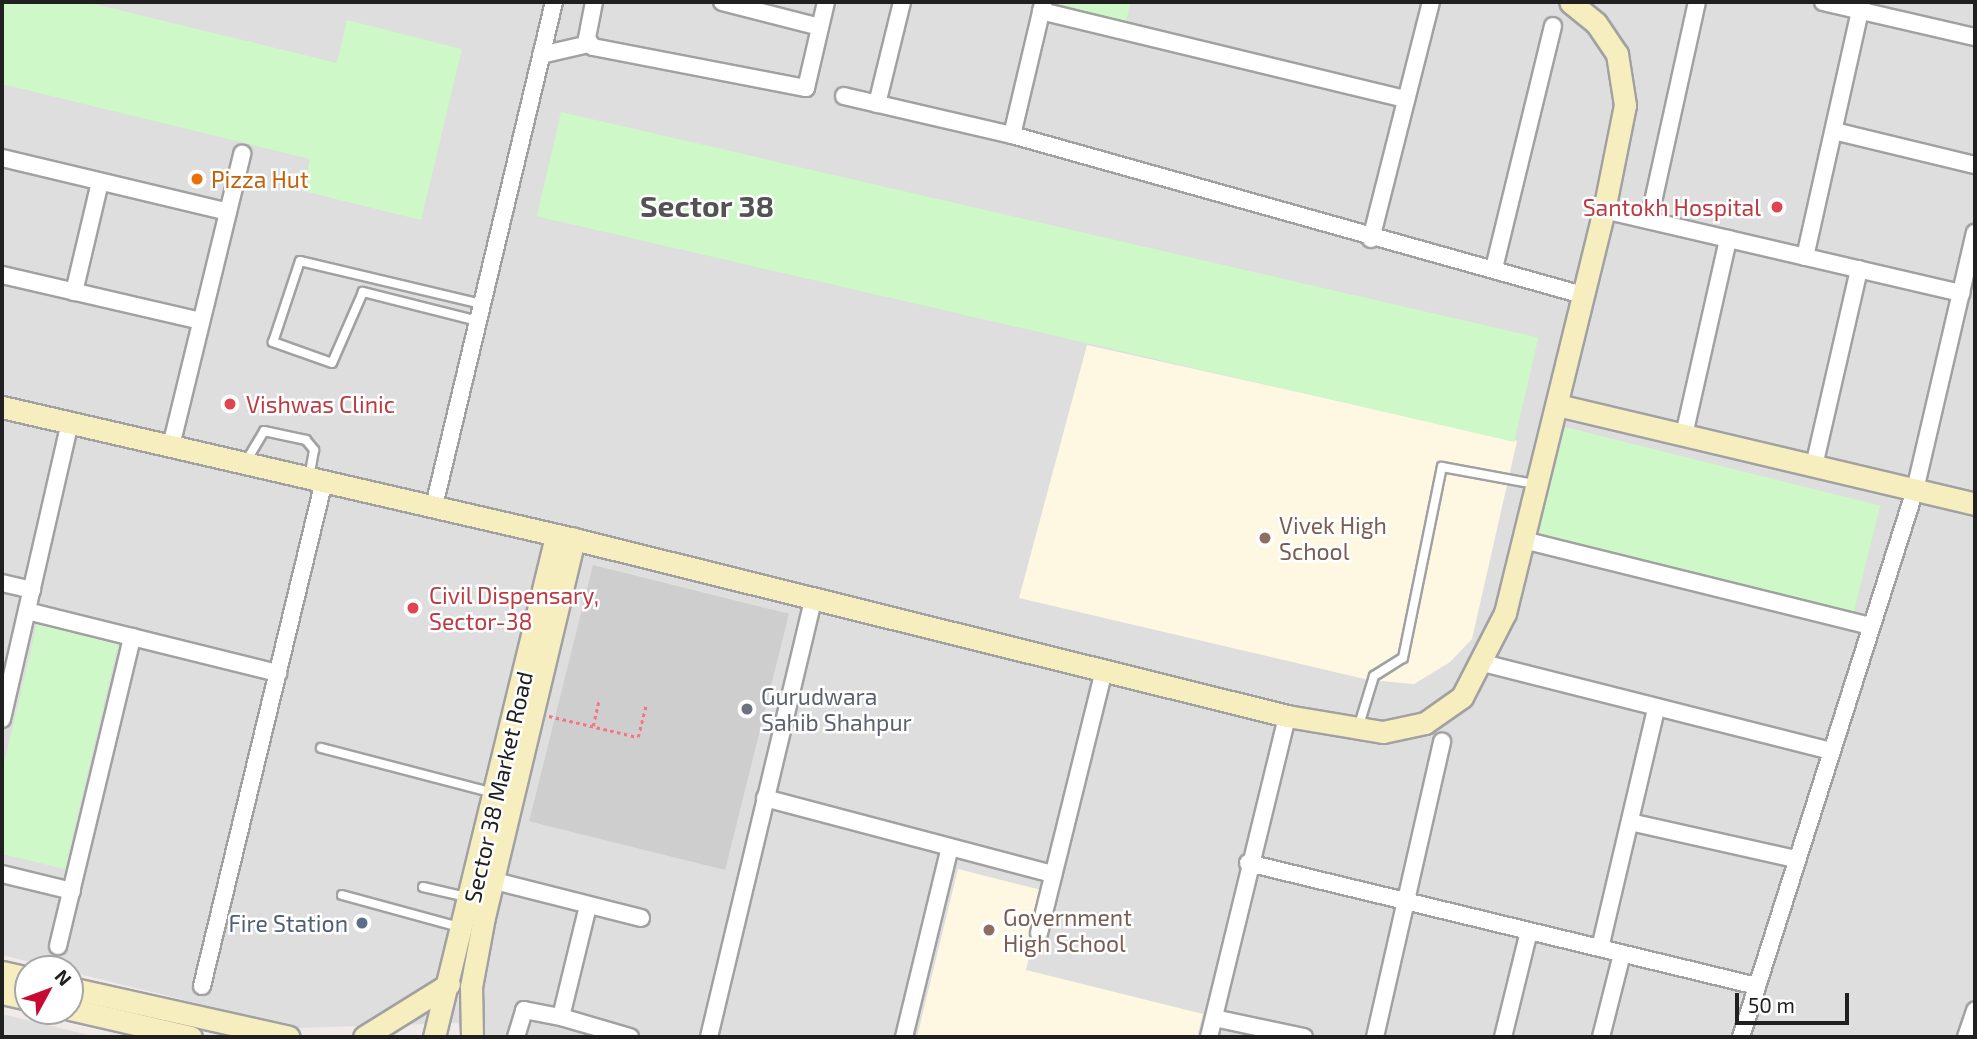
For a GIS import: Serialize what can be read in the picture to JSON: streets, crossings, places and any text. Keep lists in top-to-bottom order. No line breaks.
{"streets":{"street":["Sector 38 Market Road"]},"districts":["Sector 38"],"places":["Pizza Hut","Santokh Hospital","Vishwas Clinic","Vivek High School","Civil Dispensary, Sector-38","Gurudwara Sahib Shahpur","Fire Station","Government High School"],"scale_bar":"50 m","north":"top right"}
